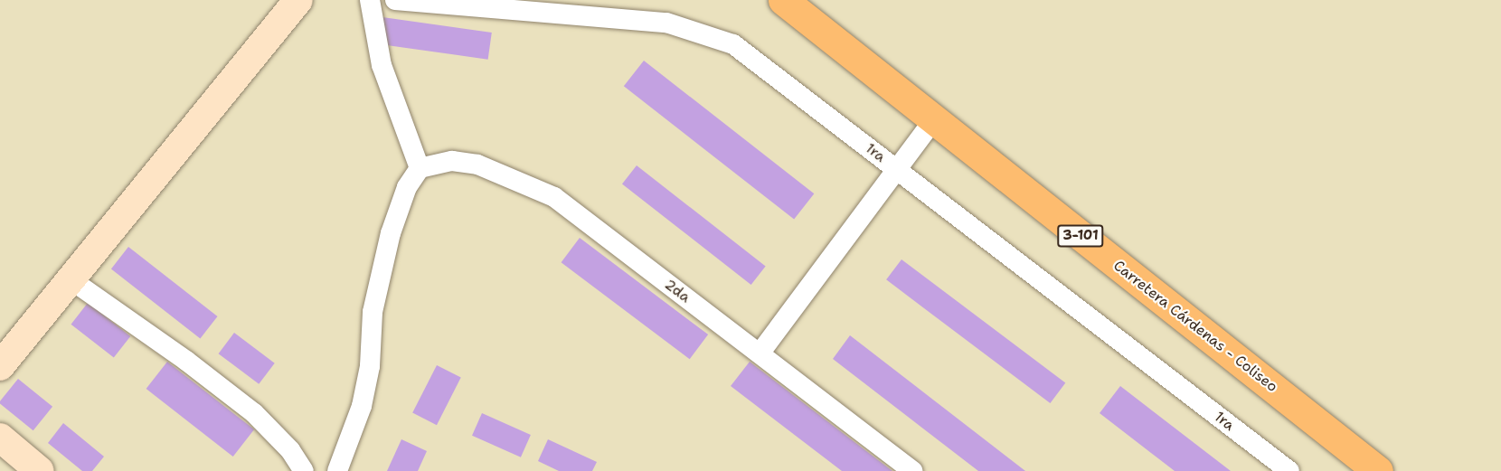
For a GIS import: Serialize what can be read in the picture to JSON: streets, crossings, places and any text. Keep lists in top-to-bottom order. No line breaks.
{"streets":{"main road":["3-101","Carretera Cárdenas - Coliseo"],"street":["1ra","2da"]}}
